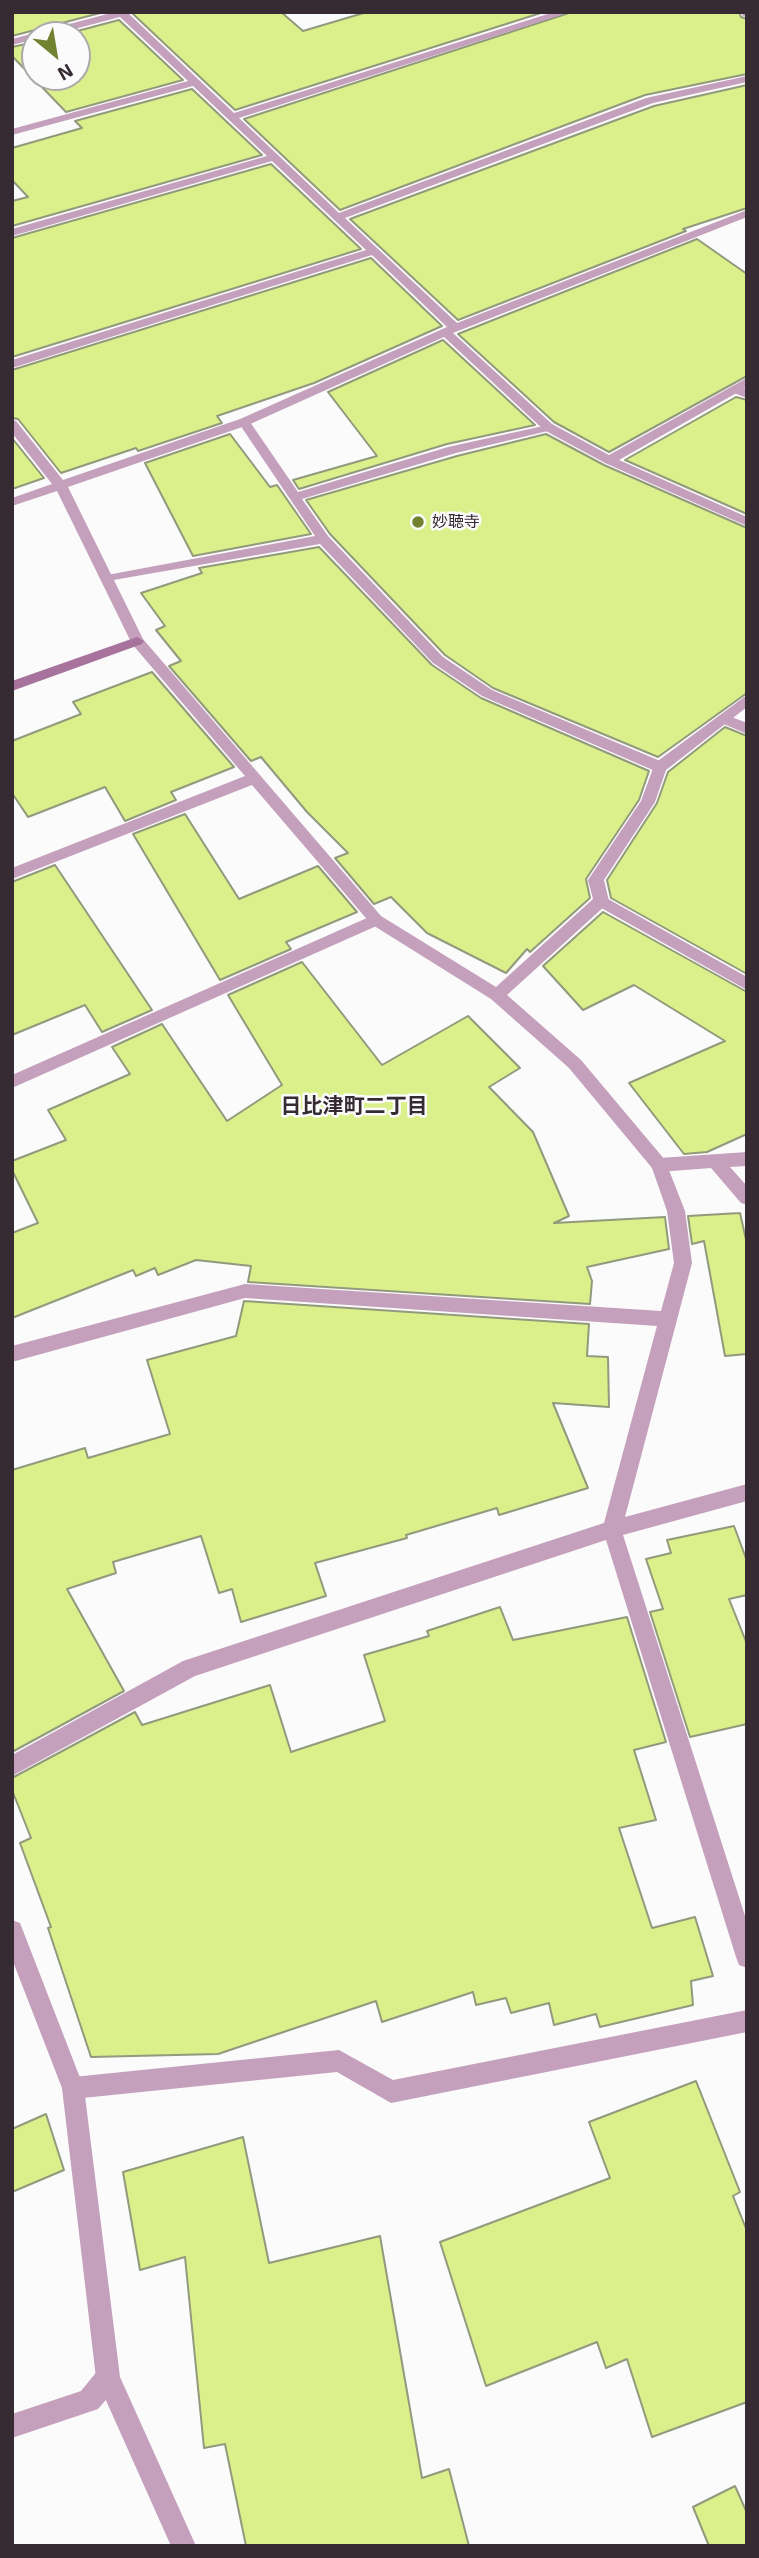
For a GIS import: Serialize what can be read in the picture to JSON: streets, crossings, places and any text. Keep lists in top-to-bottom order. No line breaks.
{"districts":["日比津町二丁目"],"places":["妙聴寺"],"north":"bottom right"}
